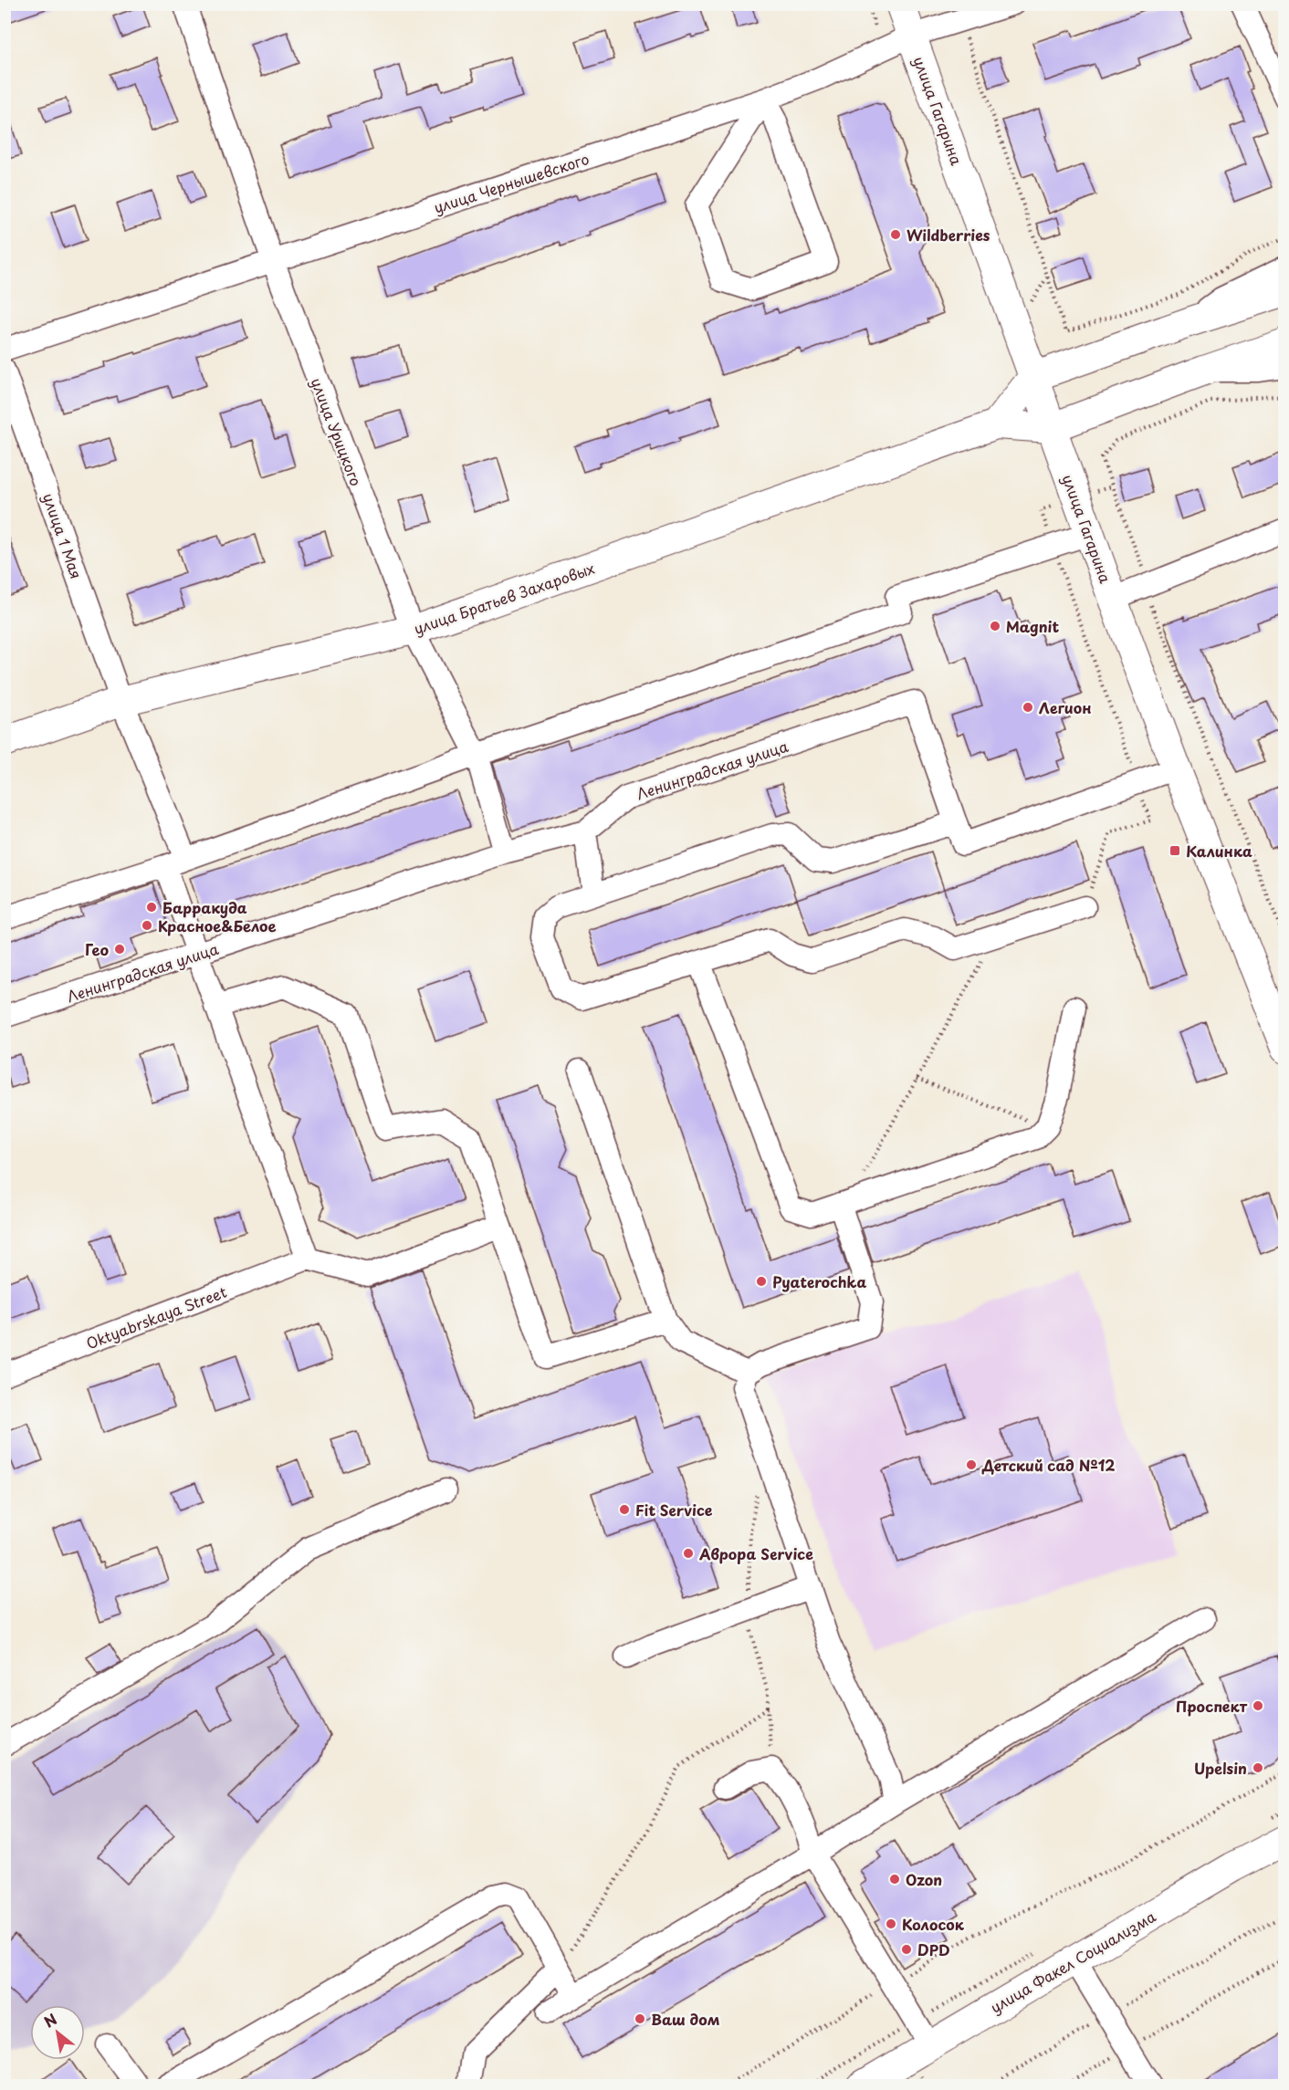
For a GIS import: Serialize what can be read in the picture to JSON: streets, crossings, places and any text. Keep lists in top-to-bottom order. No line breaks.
{"streets":{"main road":["улица Гагарина","улица Братьев Захаровых","улица Факел Социализма"],"street":["улица Чернышевского","улица Урицкого","улица 1 Мая","Ленинградская улица","Oktyabrskaya Street"]},"crossings":[["улица Гагарина","улица Чернышевского"],["улица Гагарина","улица Братьев Захаровых"],["улица Гагарина","Ленинградская улица"],["улица Чернышевского","улица Урицкого"],["улица Урицкого","улица Братьев Захаровых"],["улица Урицкого","Ленинградская улица"],["улица 1 Мая","улица Братьев Захаровых"],["улица 1 Мая","Ленинградская улица"],["улица 1 Мая","Oktyabrskaya Street"]],"places":{"other":["Wildberries","Magnit","Легион","Барракуда","Красное&Белое","Гео","Pyaterochka","Детский сад №12","Fit Service","Аврора Service","Проспект","Upelsin","Ozon","Колосок","DPD","Ваш дом"],"transit":["Калинка"]},"north":"top left"}
